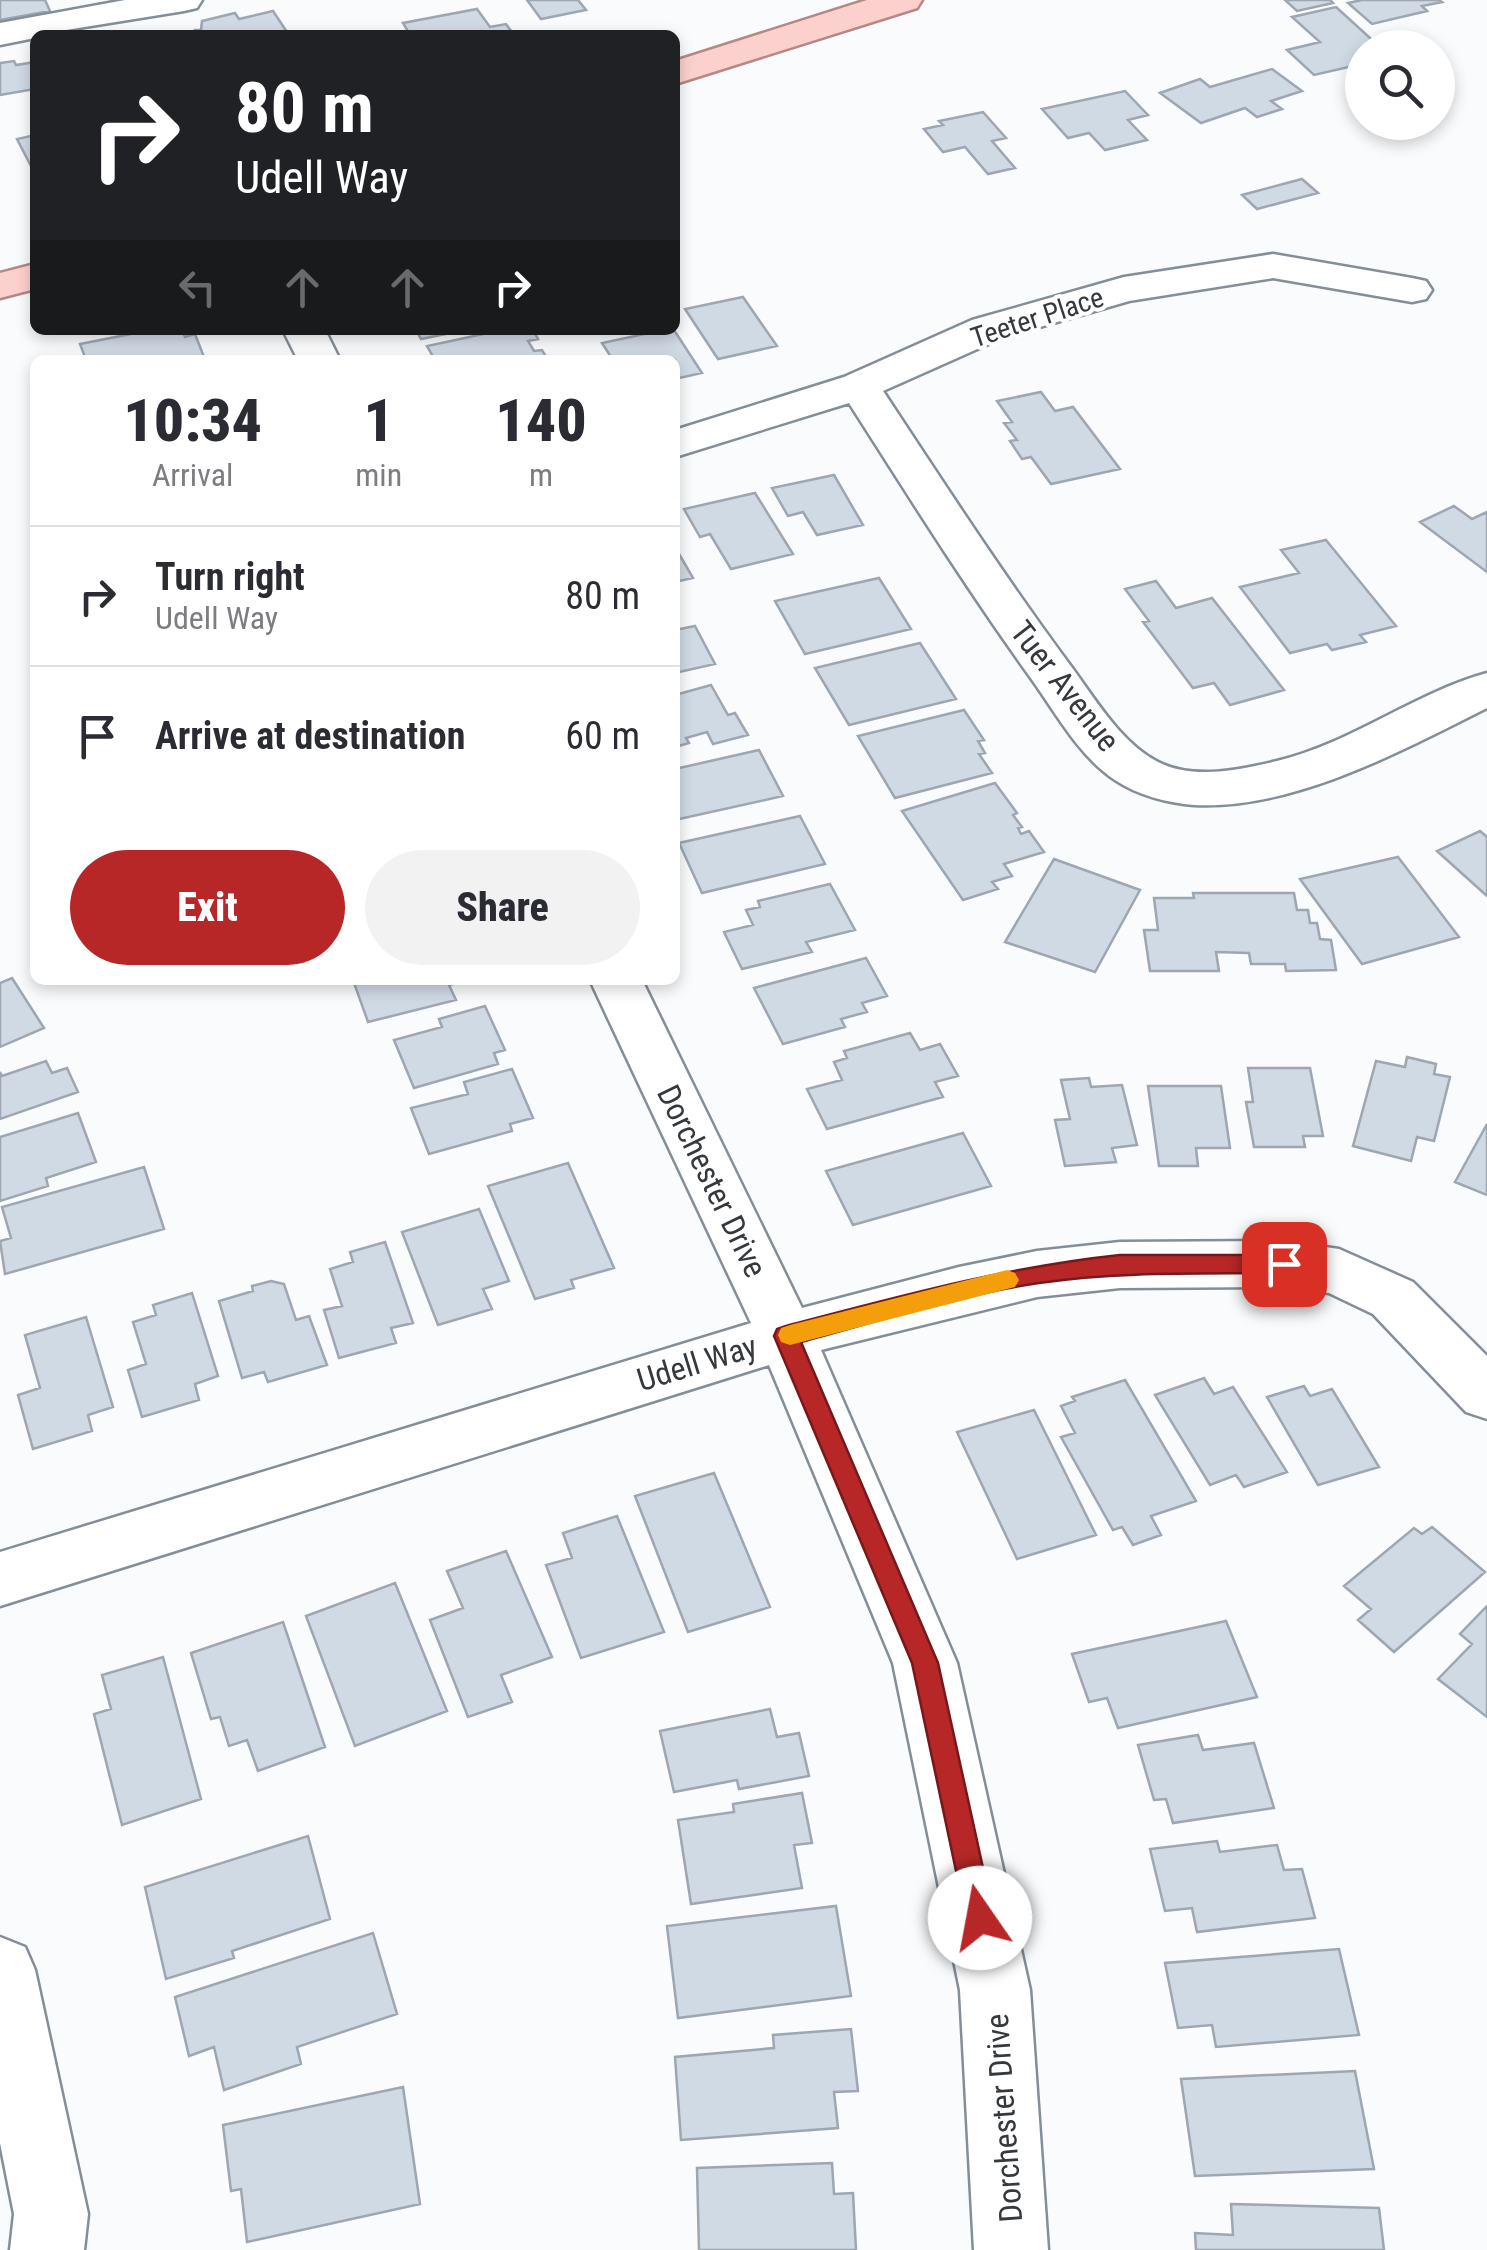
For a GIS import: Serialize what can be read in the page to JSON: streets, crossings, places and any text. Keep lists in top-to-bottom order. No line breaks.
{"streets":{"street":["Teeter Place","Tuer Avenue","Dorchester Drive","Udell Way"]},"crossings":[["Teeter Place","Tuer Avenue"],["Dorchester Drive","Udell Way"]],"page":{"turn":["80 m","Udell Way"],"eta":["10:34","Arrival","1","min","140","m"],"list":[{"name":"Turn right","note":"Udell Way","value":"80 m"},{"name":"Arrive at destination","value":"60 m"}],"buttons":["Exit","Share"]}}
